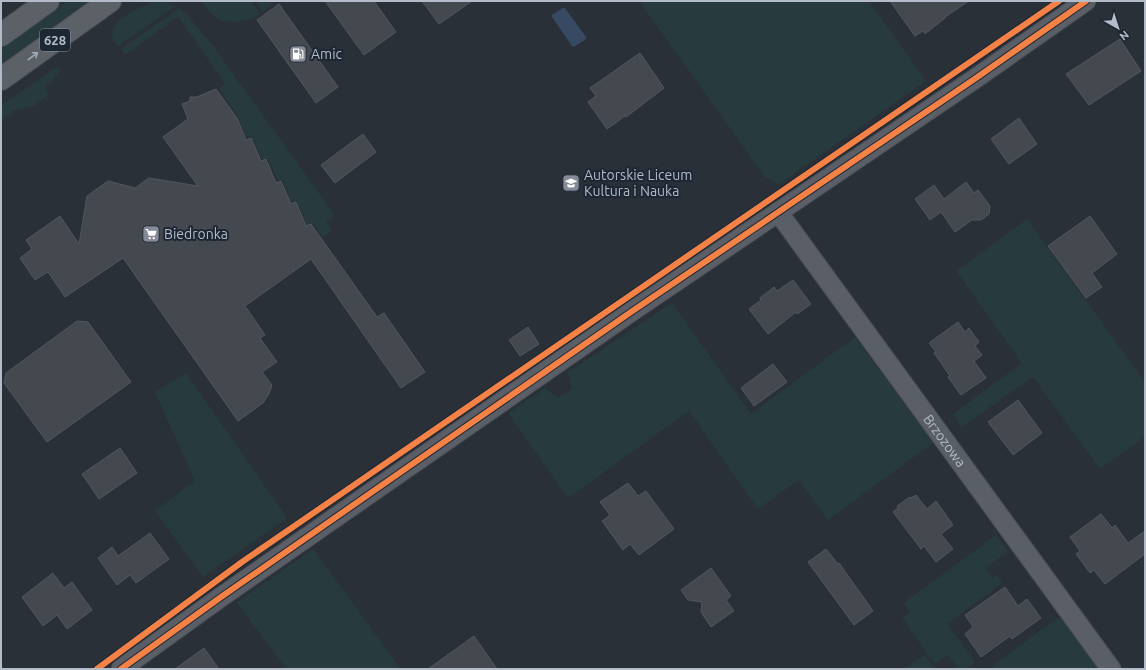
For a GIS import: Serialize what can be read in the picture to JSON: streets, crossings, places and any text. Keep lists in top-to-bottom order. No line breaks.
{"streets":{"main road":["628"],"street":["Brzozowa"]},"places":{"fuel station":["Amic"],"school or university":["Autorskie Liceum Kultura i Nauka"],"supermarket":["Biedronka"]},"north":"bottom right"}
